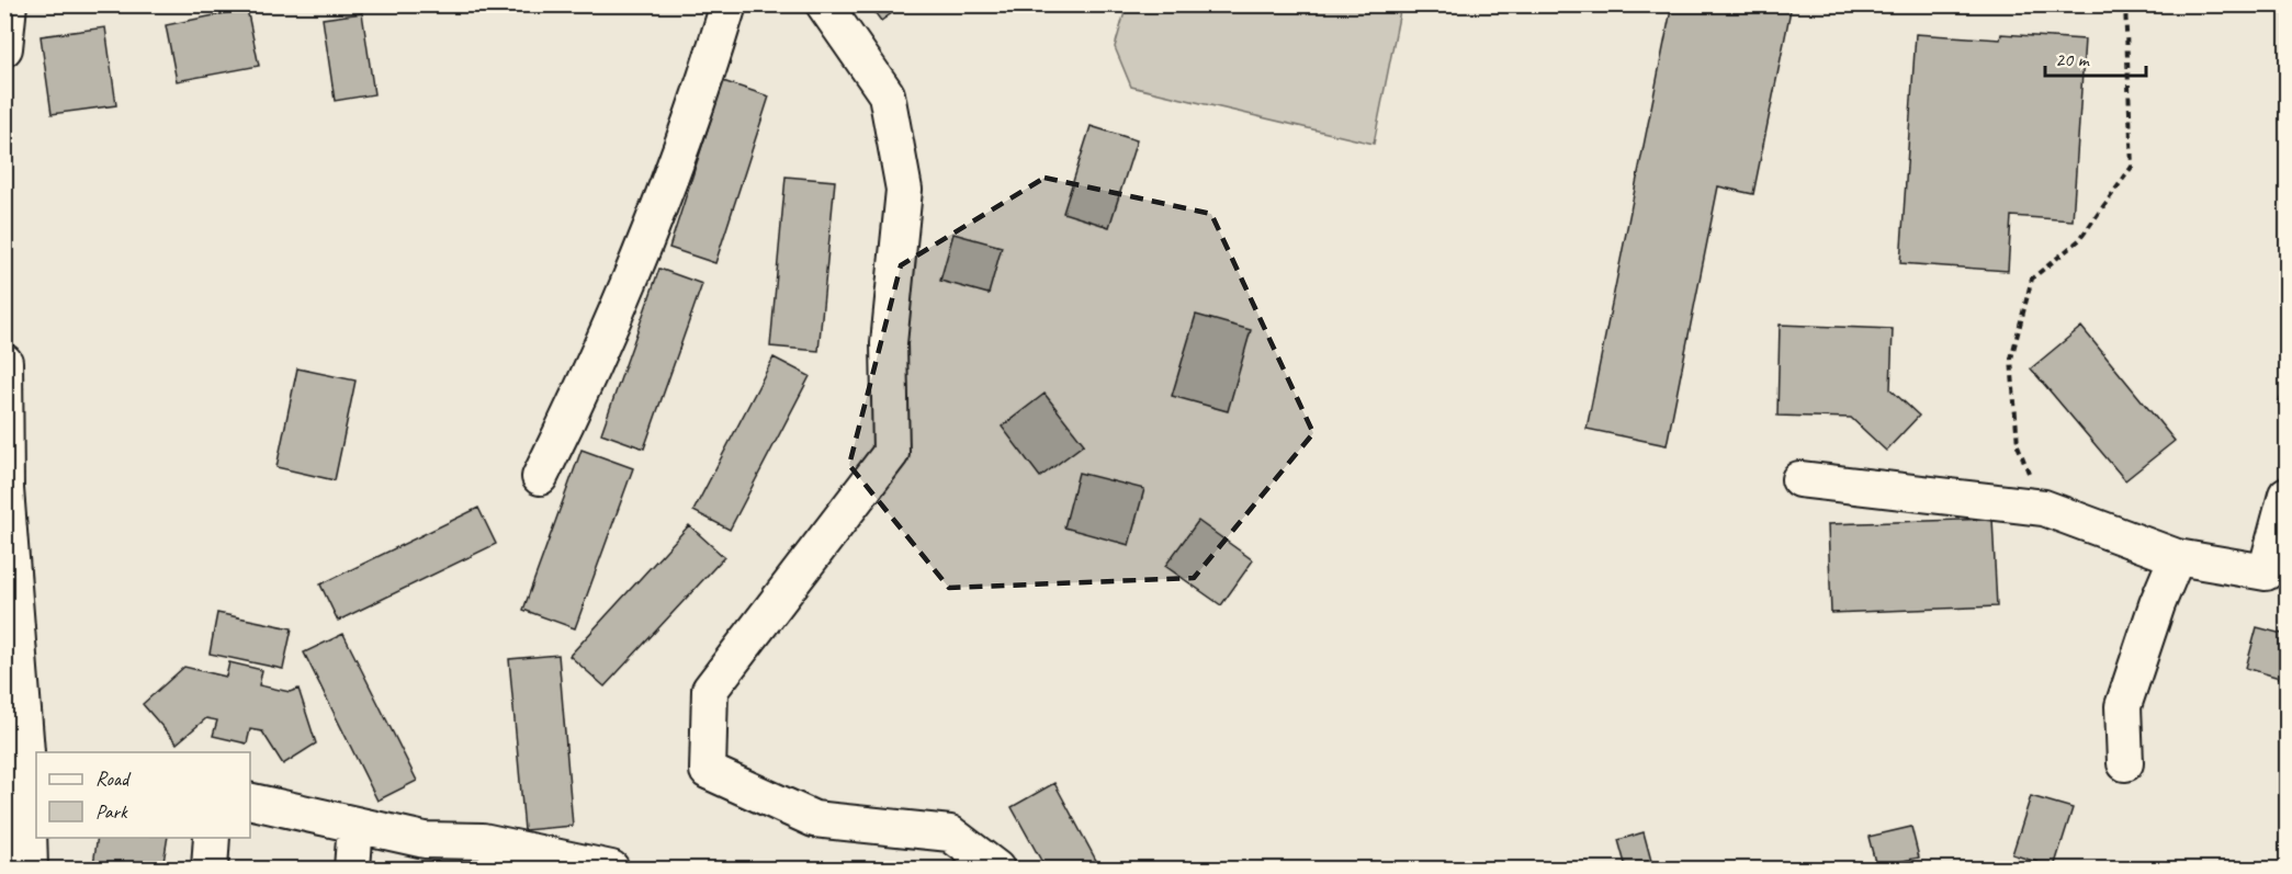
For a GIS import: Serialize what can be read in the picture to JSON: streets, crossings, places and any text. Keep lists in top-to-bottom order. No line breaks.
{"legend":["Road","Park"],"scale_bar":"20 m"}
